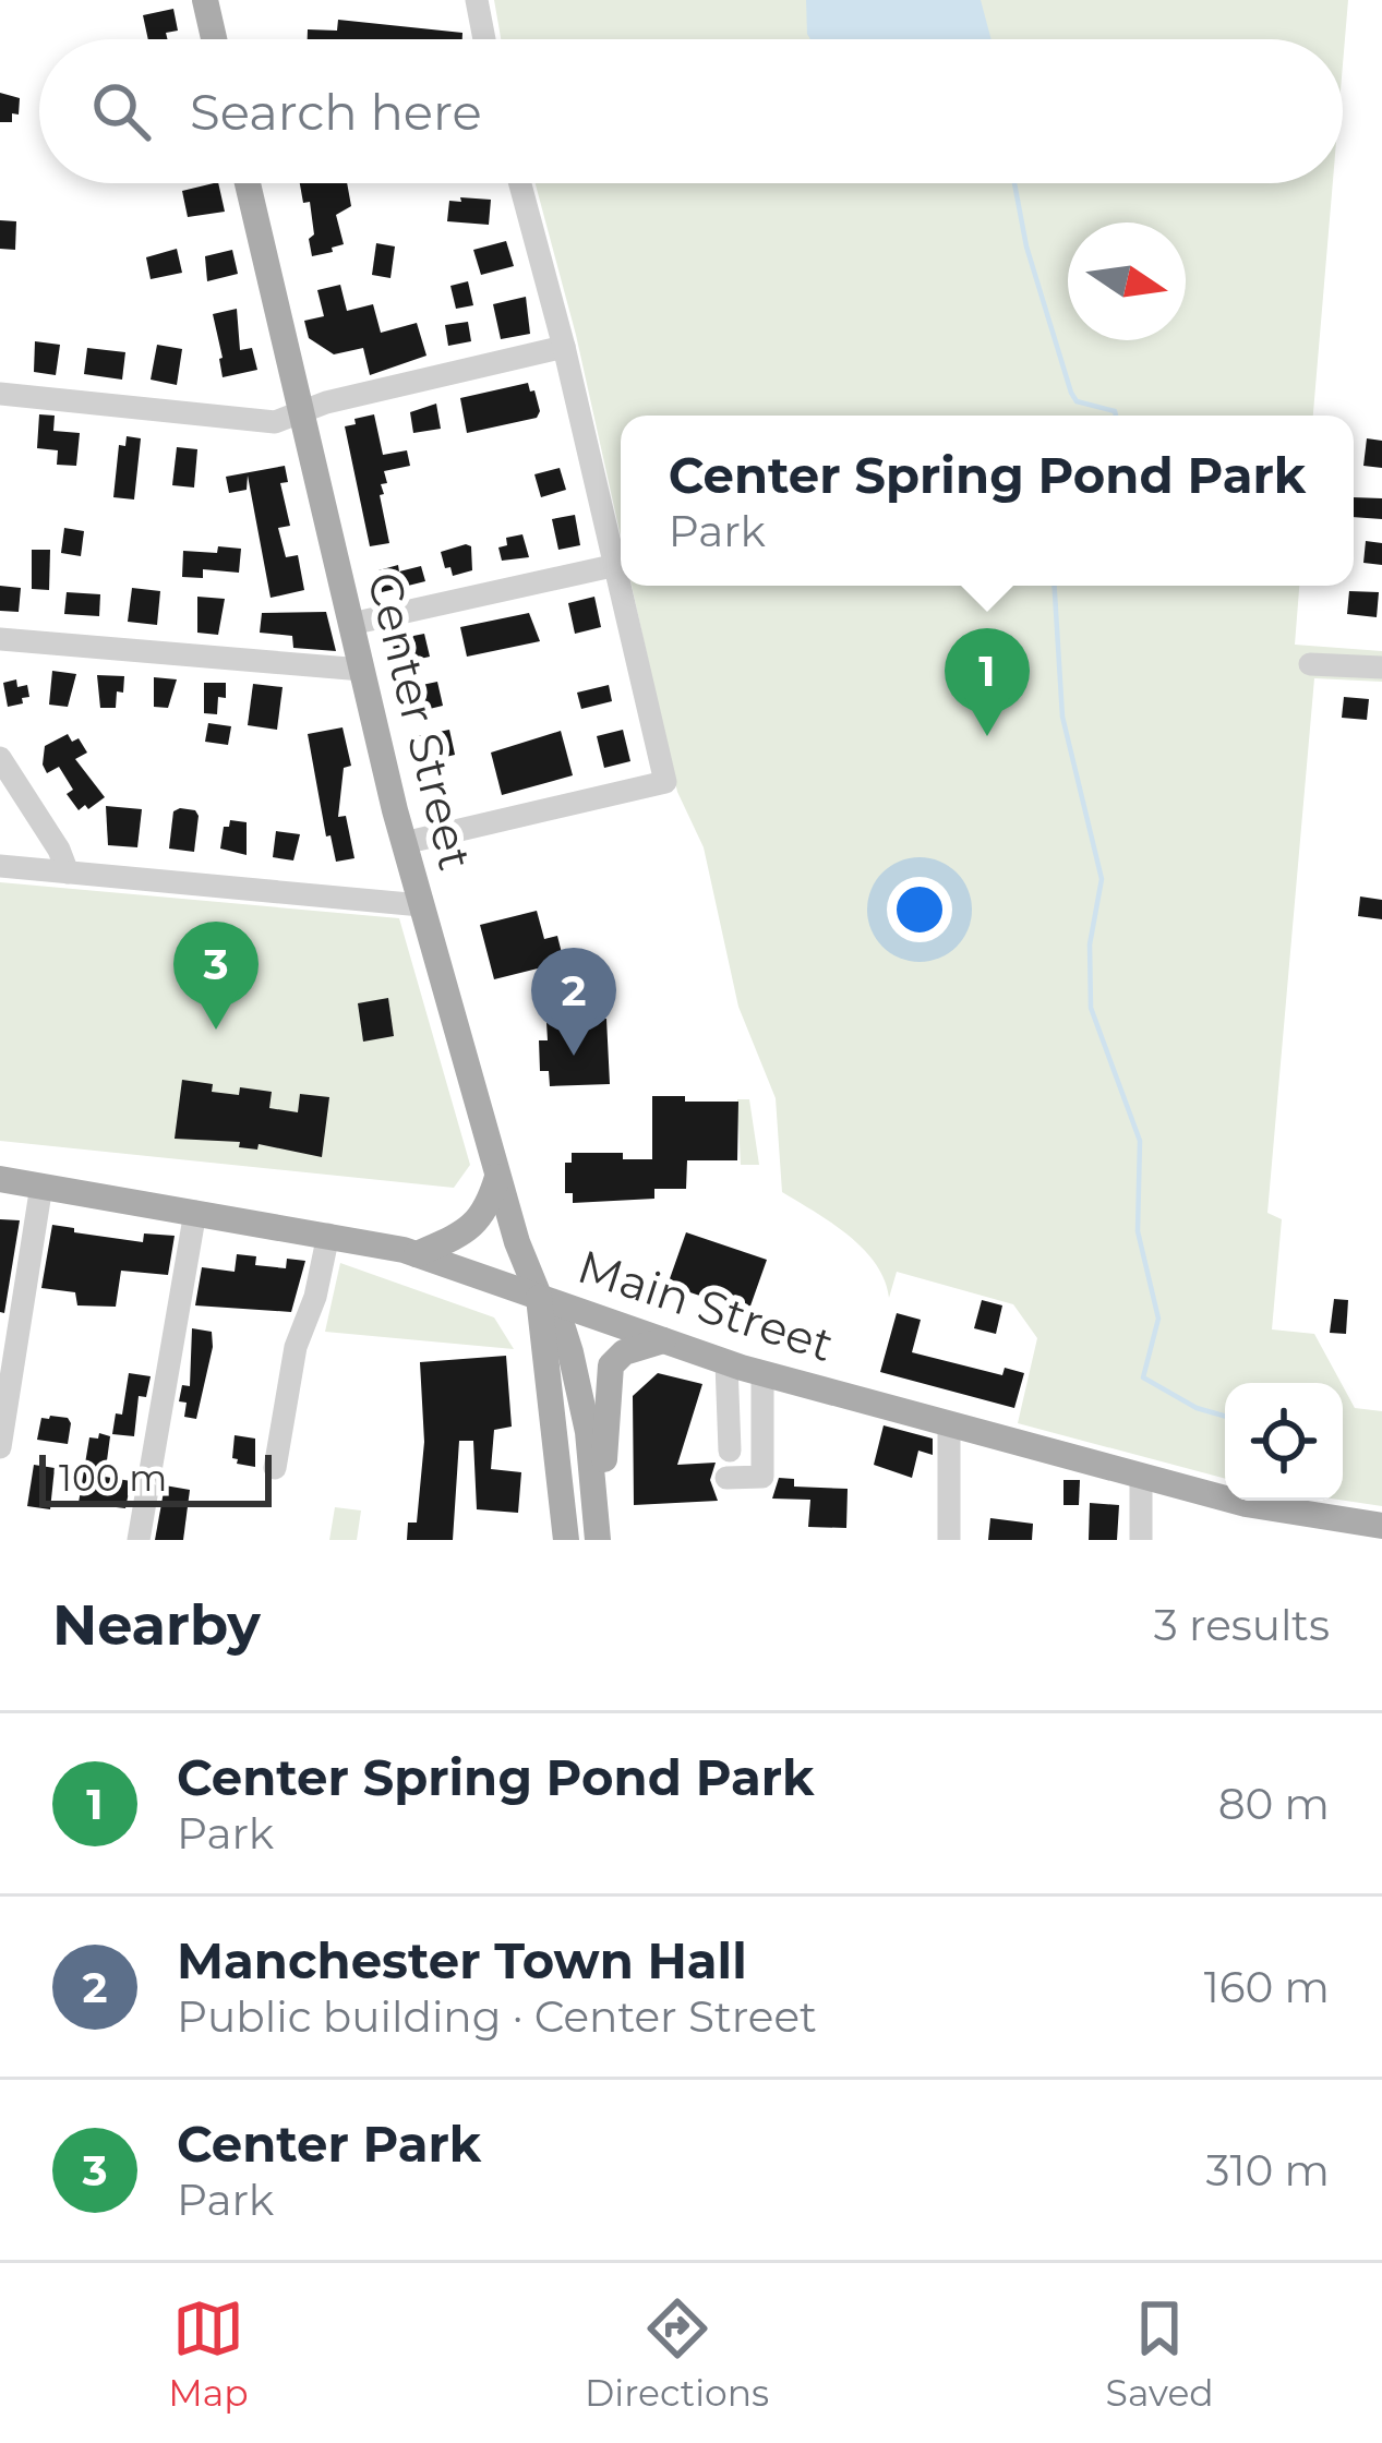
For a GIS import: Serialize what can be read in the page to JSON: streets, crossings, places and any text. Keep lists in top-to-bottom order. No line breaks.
{"streets":{"main road":["Center Street","Main Street"]},"crossings":[["Center Street","Main Street"]],"scale_bar":"100 m","north":"right","page":{"search":"Search here","popup":["Center Spring Pond Park","Park"],"pins":["1","3","2"],"scale":"100 m","heading":["Nearby","3 results"],"list":[{"mark":"1","name":"Center Spring Pond Park","note":"Park","value":"80 m"},{"mark":"2","name":"Manchester Town Hall","note":"Public building · Center Street","value":"160 m"},{"mark":"3","name":"Center Park","note":"Park","value":"310 m"}],"nav":["Map","Directions","Saved"]}}
